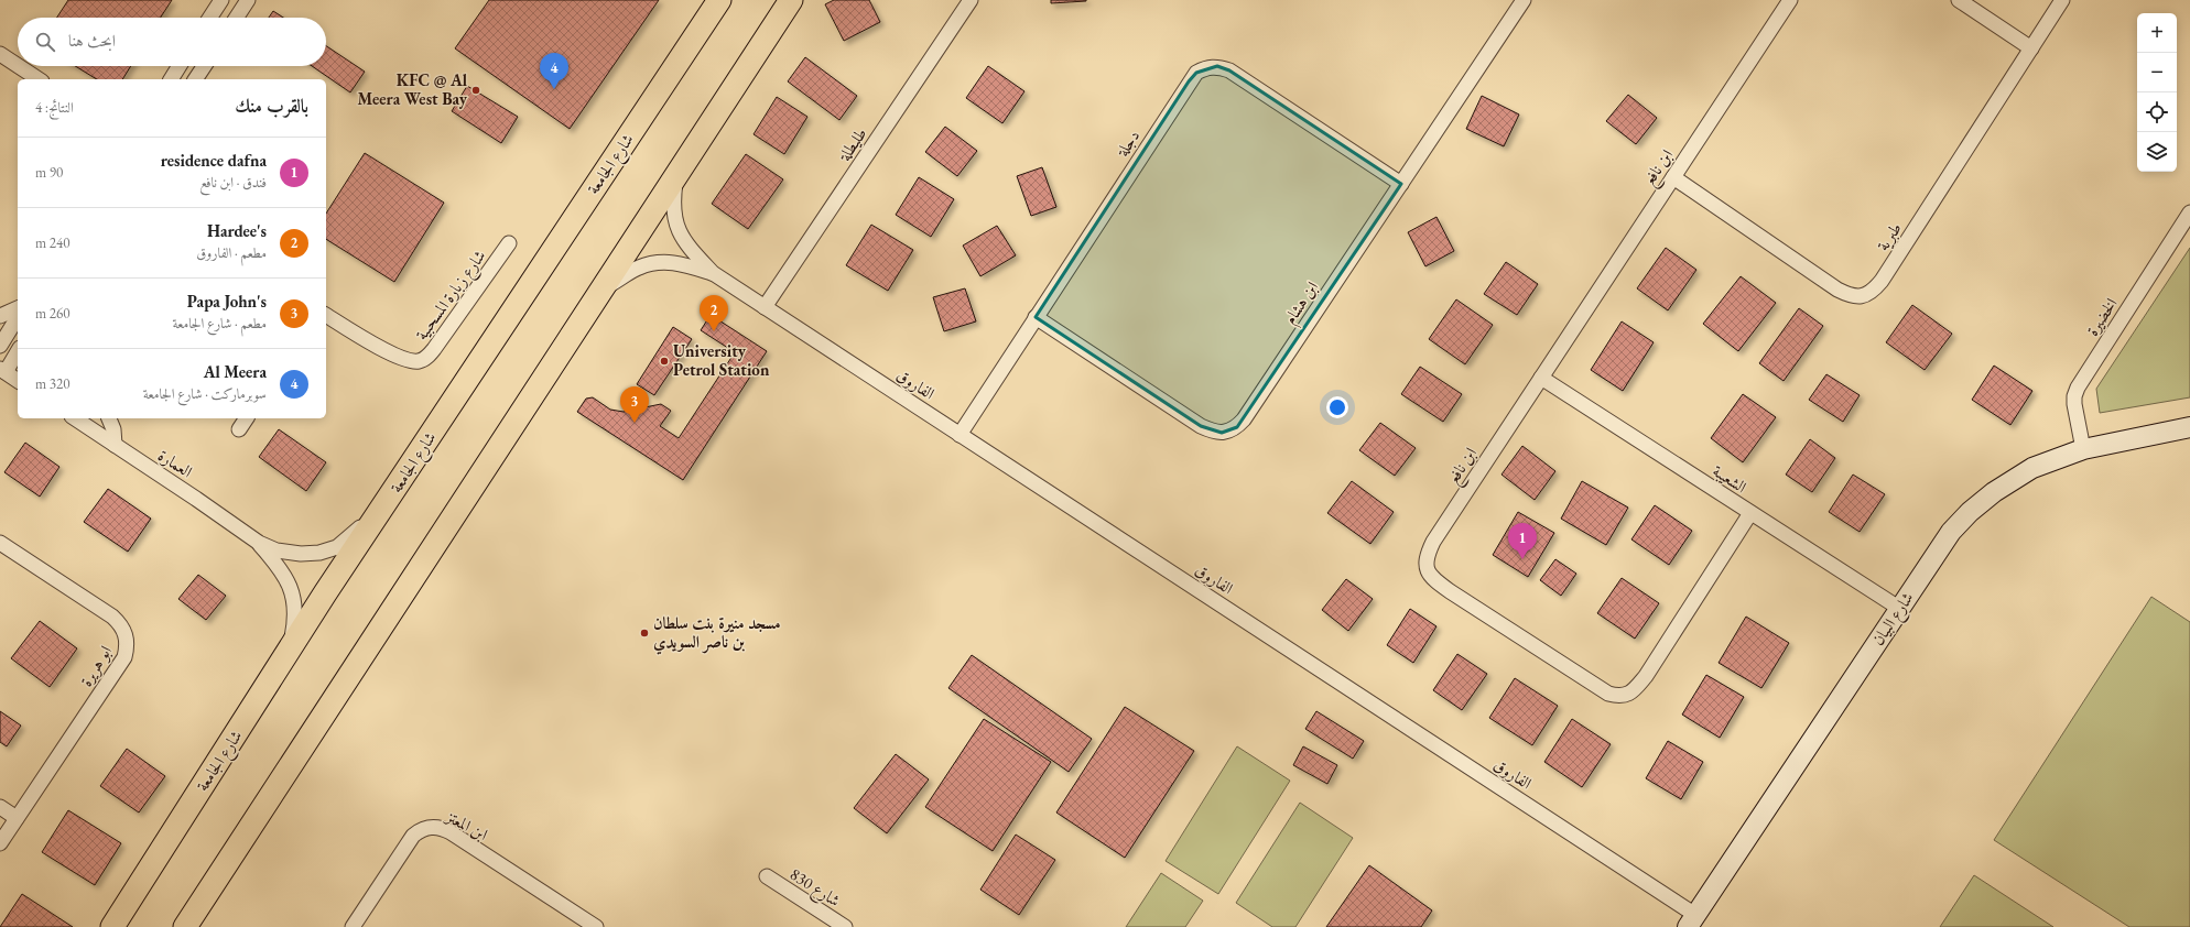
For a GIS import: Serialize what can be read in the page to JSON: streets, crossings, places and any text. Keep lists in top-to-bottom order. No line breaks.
{"streets":{"main road":["شارع الجامعة"],"street":["دجلة","طليطلة","ابن نافع","طبرية","شارع زبارة المسحبية","ابن هشام","الخضيرة","الفاروق","العمارة","الشعيبة","شارع البيان","ابو هريرة","ابن المعتز","شارع 830"]},"crossings":[["دجلة","ابن هشام"],["دجلة","الفاروق"],["طليطلة","الفاروق"],["شارع الجامعة","العمارة"],["ابن نافع","طبرية"],["ابن نافع","الشعيبة"],["الخضيرة","شارع البيان"],["الفاروق","شارع البيان"],["الشعيبة","شارع البيان"]],"places":["KFC @ Al Meera West Bay","University Petrol Station","مسجد منيرة بنت سلطان بن ناصر السويدي"],"page":{"map_buttons":["+","−"],"search":"ابحث هنا","pins":["4","2","3","1"],"heading":["بالقرب منك","النتائج: 4"],"list":[{"mark":"1","name":"residence dafna","note":"فندق · ابن نافع","value":"90 m"},{"mark":"2","name":"Hardee's","note":"مطعم · الفاروق","value":"240 m"},{"mark":"3","name":"Papa John's","note":"مطعم · شارع الجامعة","value":"260 m"},{"mark":"4","name":"Al Meera","note":"سوبرماركت · شارع الجامعة","value":"320 m"}]}}
